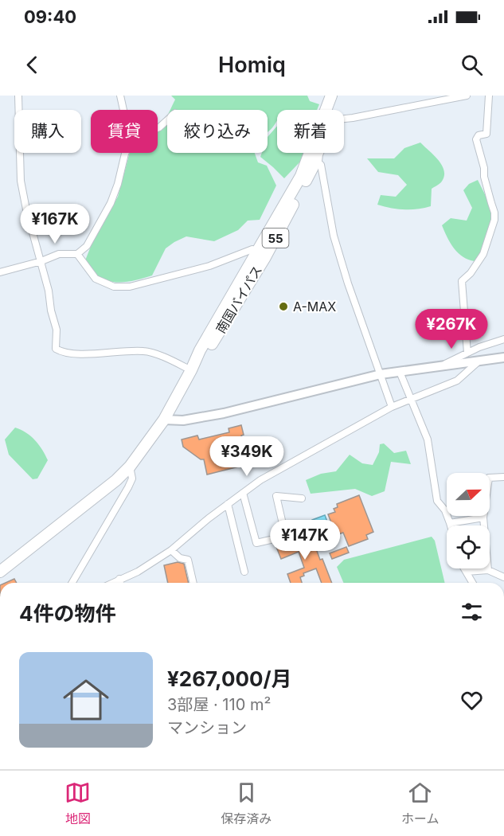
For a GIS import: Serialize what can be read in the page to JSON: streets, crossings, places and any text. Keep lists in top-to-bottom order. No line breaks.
{"streets":{"highway":["55","南国バイパス"]},"places":["A-MAX"],"north":"right","page":{"status":"09:40","header":"Homiq","chip":["購入","賃貸","絞り込み","新着"],"price":["¥167K","¥267K","¥349K","¥147K"],"heading":"4件の物件","list":[{"name":"¥267,000/月","note":"3部屋 · 110 m² · マンション"}],"tabs":["地図","保存済み","ホーム"]}}
